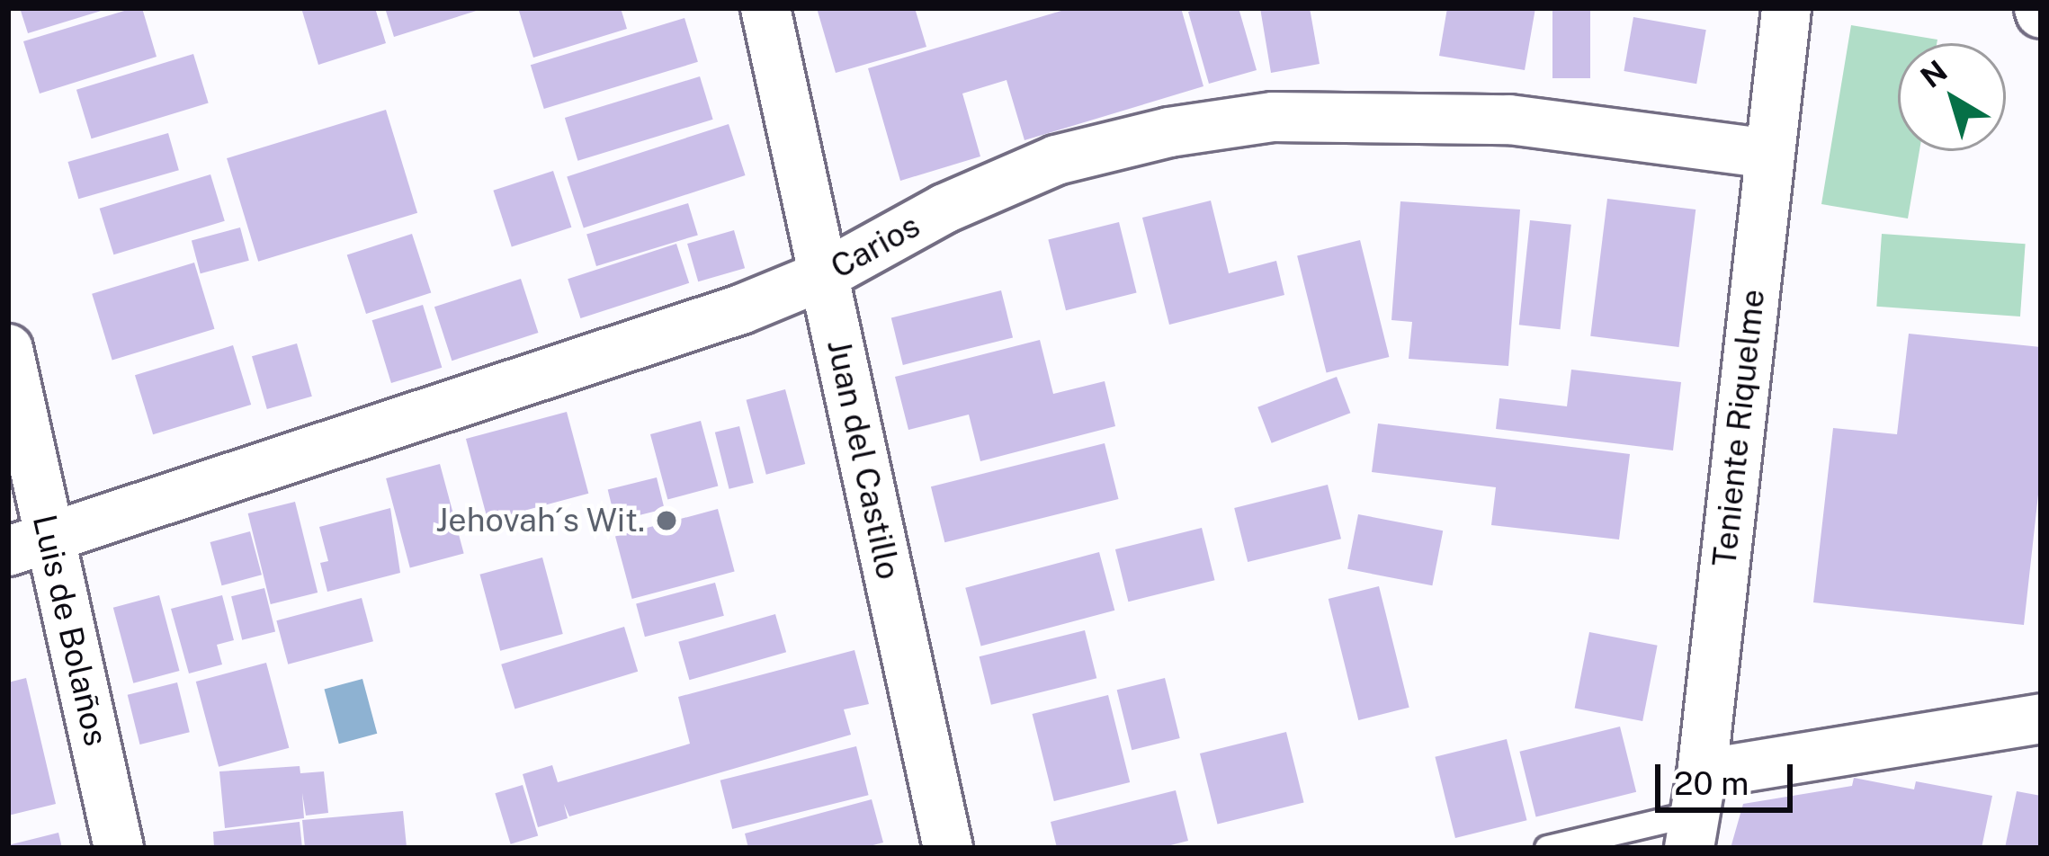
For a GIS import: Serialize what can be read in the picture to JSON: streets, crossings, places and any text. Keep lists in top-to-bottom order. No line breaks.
{"streets":{"street":["Carios","Teniente Riquelme","Juan del Castillo","Luis de Bolaños"]},"crossings":[["Carios","Teniente Riquelme"],["Carios","Juan del Castillo"],["Carios","Luis de Bolaños"]],"places":["Jehovah´s Wit."],"scale_bar":"20 m","north":"top left"}
